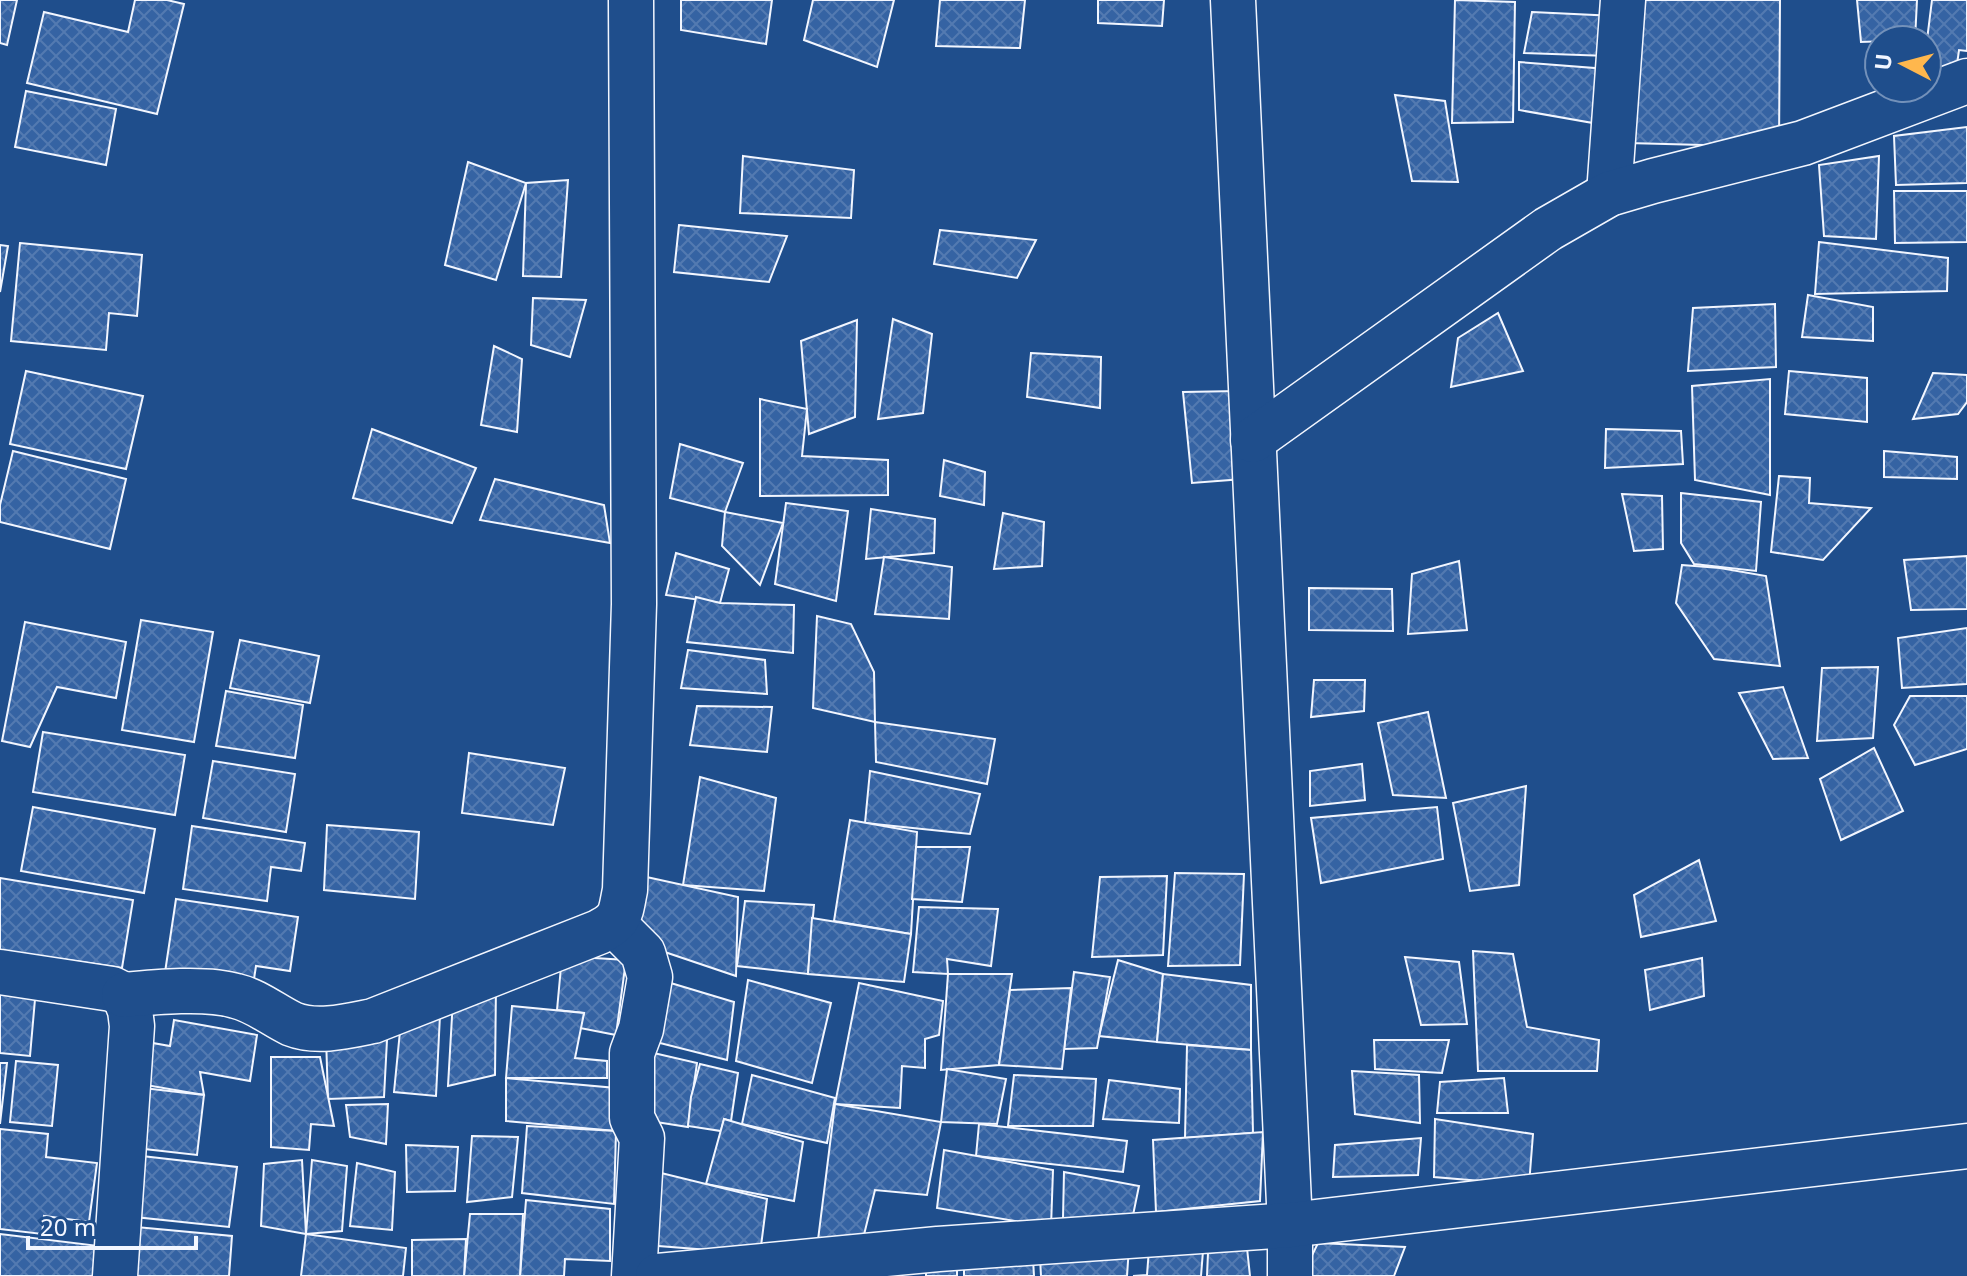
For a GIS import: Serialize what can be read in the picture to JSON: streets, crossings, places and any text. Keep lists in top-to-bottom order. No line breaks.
{"scale_bar":"20 m","north":"left"}
